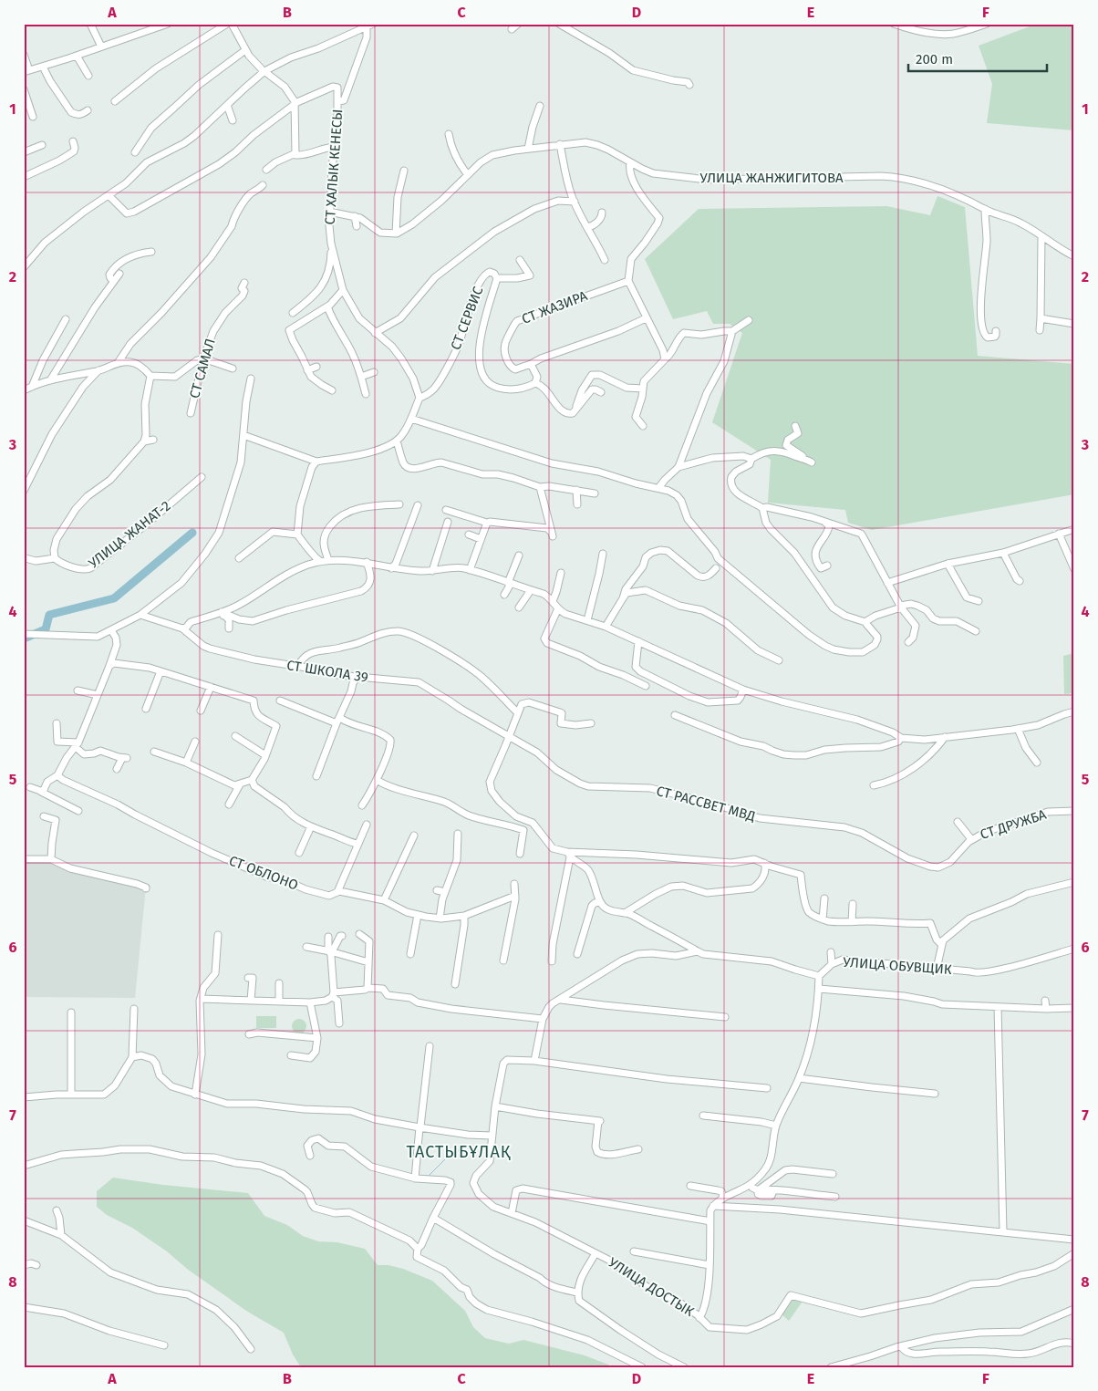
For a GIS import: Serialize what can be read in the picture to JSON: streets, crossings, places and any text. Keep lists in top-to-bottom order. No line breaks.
{"streets":{"street":["СТ ХАЛЫК КЕНЕСЫ","УЛИЦА ЖАНЖИГИТОВА","СТ ЖАЗИРА","СТ СЕРВИС","СТ САМАЛ","УЛИЦА ЖАНАТ-2","СТ ШКОЛА 39","СТ РАССВЕТ МВД","СТ ДРУЖБА","СТ ОБЛОНО","УЛИЦА ОБУВЩИК","УЛИЦА ДОСТЫК"]},"crossings":[["СТ ХАЛЫК КЕНЕСЫ","СТ СЕРВИС"],["СТ ШКОЛА 39","СТ РАССВЕТ МВД"],["СТ РАССВЕТ МВД","СТ ДРУЖБА"]],"districts":["ТАСТЫБҰЛАҚ"],"scale_bar":"200 m","grid":{"columns":["A","B","C","D","E","F"],"rows":["1","2","3","4","5","6","7","8"]}}
